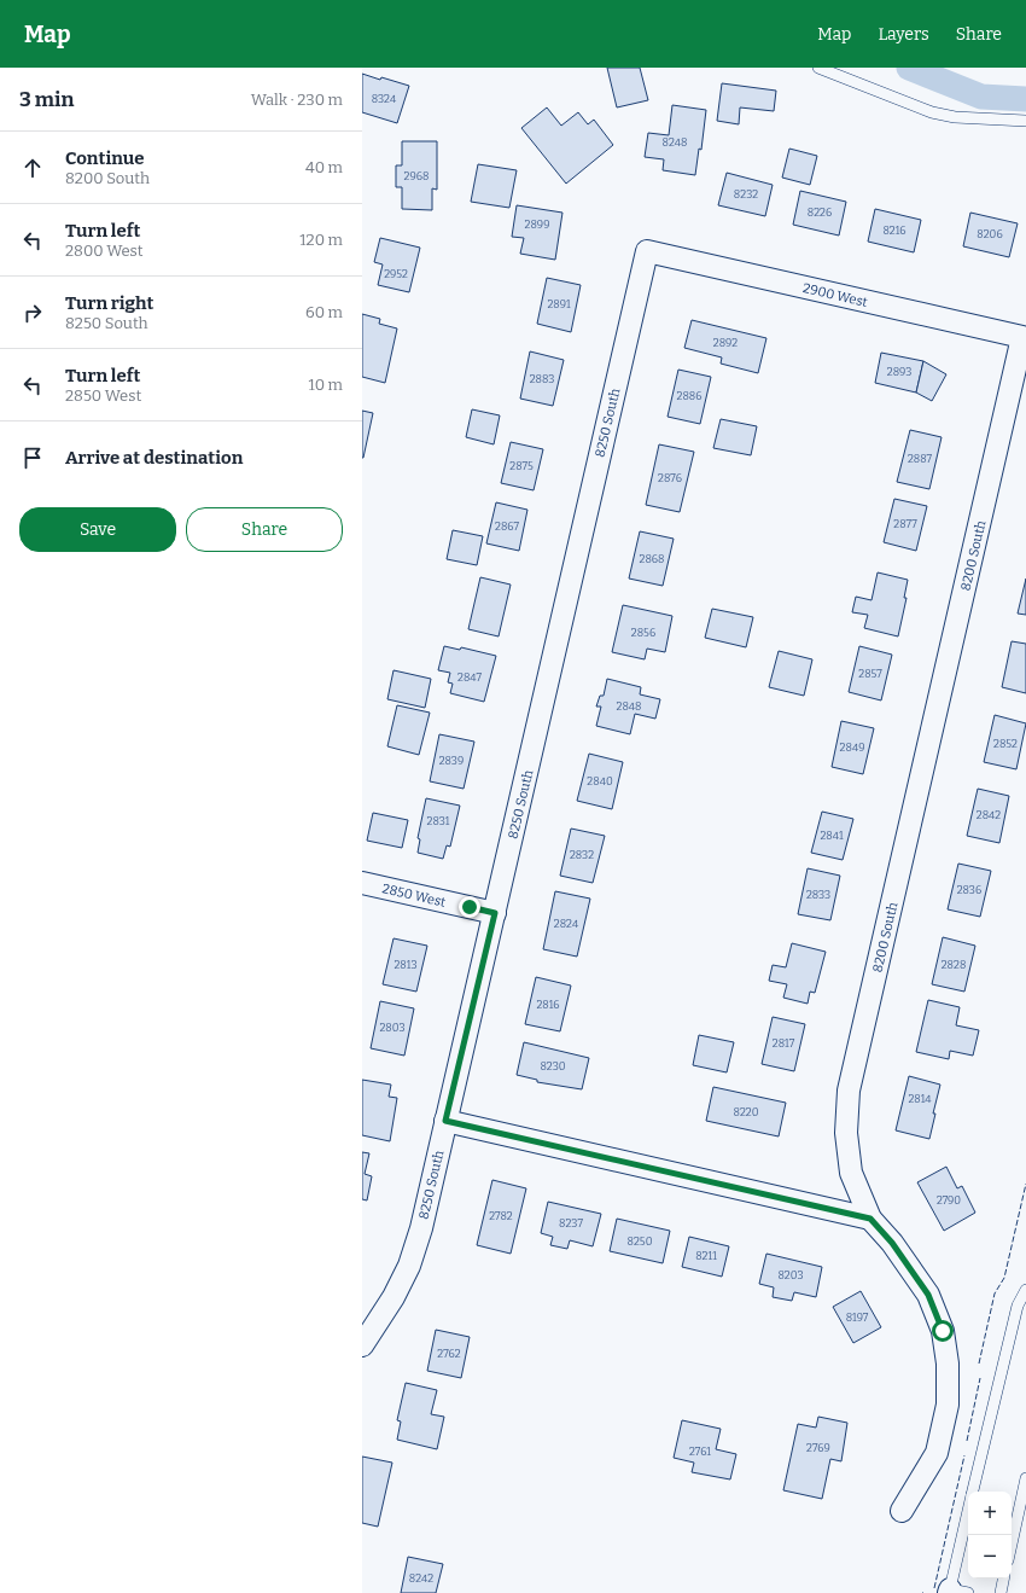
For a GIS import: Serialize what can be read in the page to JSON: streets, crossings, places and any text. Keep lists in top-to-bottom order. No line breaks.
{"streets":{"street":["2900 West","8250 South","8200 South","2850 West"]},"crossings":[["2900 West","8250 South"],["2900 West","8200 South"],["8250 South","2850 West"]],"house_numbers":["8324","8248","2968","8232","8226","2899","8216","8206","2952","2891","2892","2893","2883","2886","2887","2875","2876","2877","2867","2868","2856","2857","2847","2848","2852","2849","2839","2840","2842","2831","2841","2832","2836","2833","2824","2813","2828","2816","2803","2817","8230","2814","8220","2790","2782","8237","8250","8211","8203","8197","2762","2769","2761","8242"],"page":{"header":"Map","nav":["Map","Layers","Share"],"heading":["3 min","Walk · 230 m"],"list":[["Continue","8200 South","40 m"],["Turn left","2800 West","120 m"],["Turn right","8250 South","60 m"],["Turn left","2850 West","10 m"],"Arrive at destination"],"buttons":["Save","Share"],"map_buttons":["+","−"]}}
